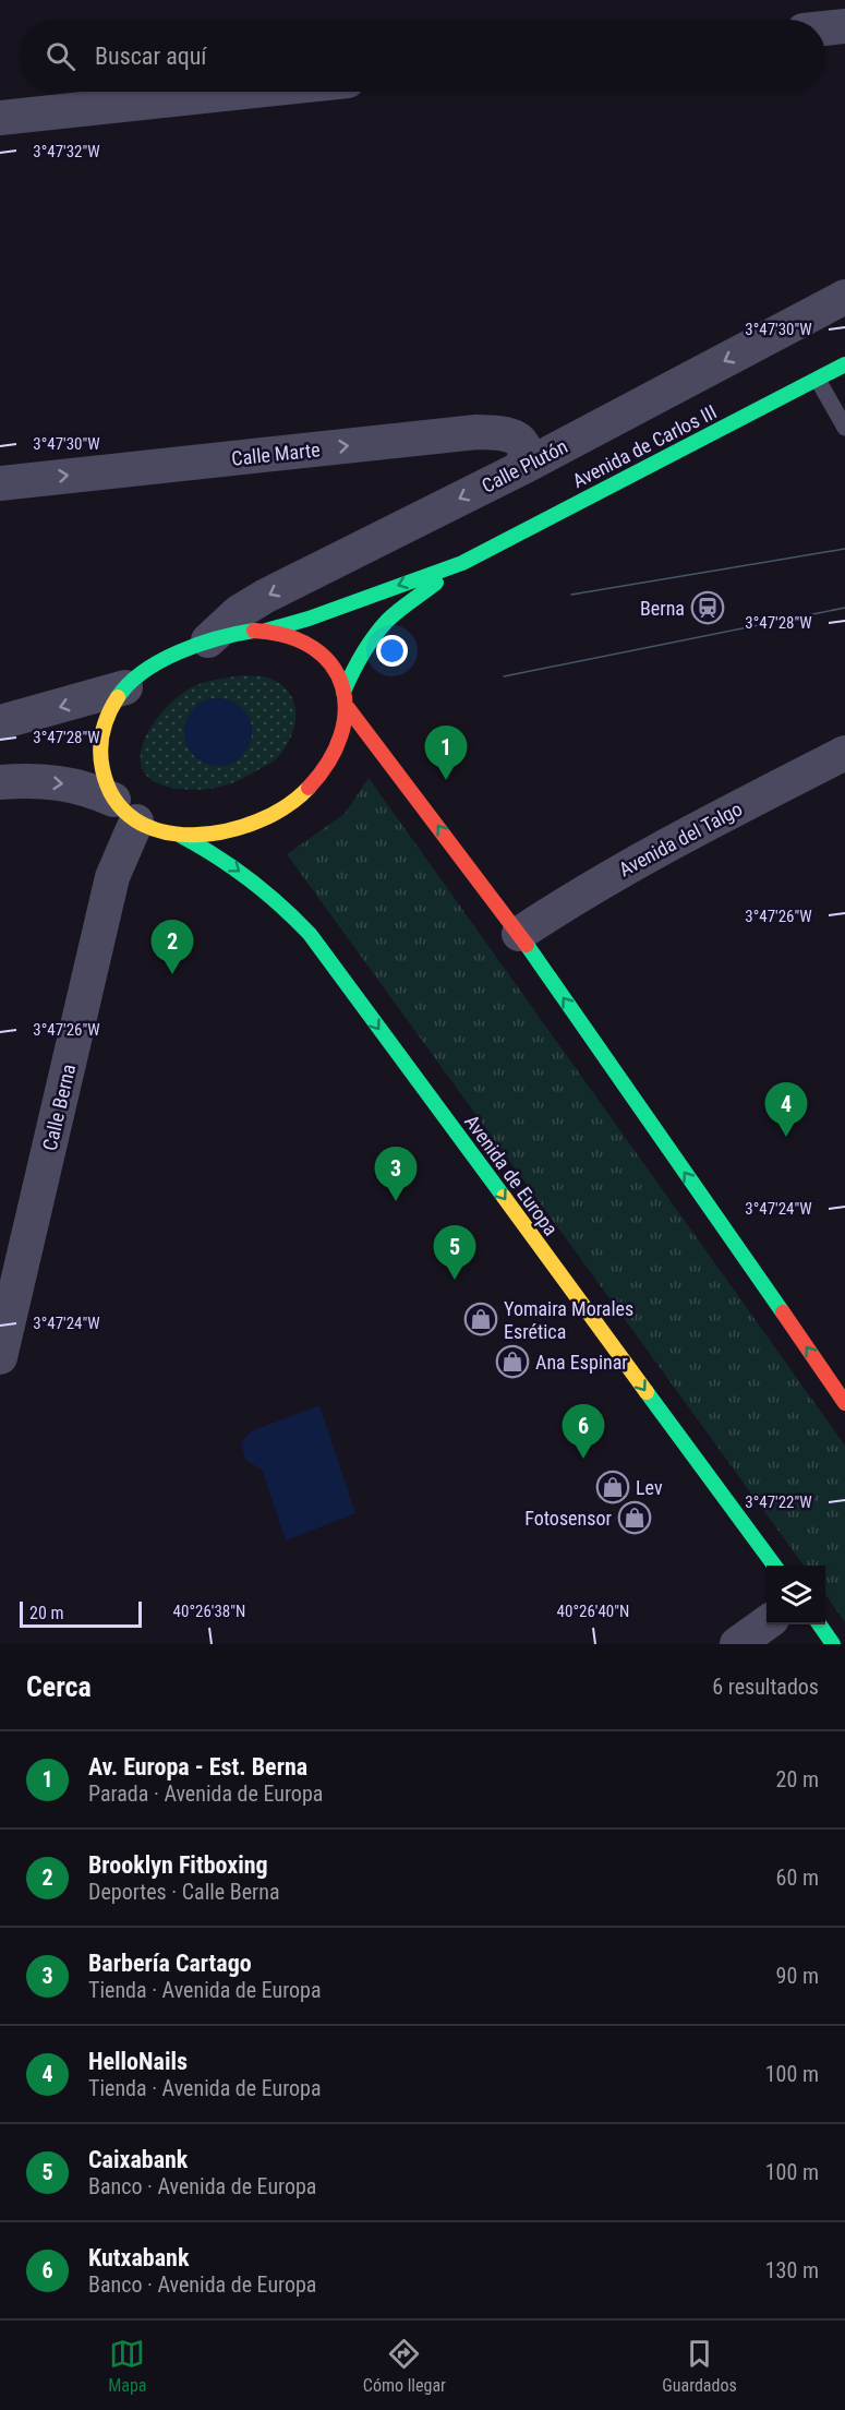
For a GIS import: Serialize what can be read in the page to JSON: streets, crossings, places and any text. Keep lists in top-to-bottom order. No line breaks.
{"streets":{"street":["Avenida de Carlos III","Calle Marte","Calle Plutón","Avenida del Talgo","Calle Berna","Avenida de Europa"]},"crossings":[["Avenida de Carlos III","Calle Plutón"],["Avenida de Carlos III","Calle Berna"],["Avenida de Carlos III","Avenida de Europa"],["Calle Marte","Calle Plutón"],["Calle Plutón","Calle Berna"],["Calle Plutón","Avenida de Europa"],["Calle Berna","Avenida de Europa"]],"one_way":["Calle Plutón","Avenida de Europa"],"places":{"station":["Berna"],"shop":["Yomaira Morales Esrética","Ana Espinar","Lev","Fotosensor"]},"scale_bar":"20 m","page":{"search":"Buscar aquí","pins":["1","2","4","3","5","6"],"scale":"20 m","heading":["Cerca","6 resultados"],"list":[{"mark":"1","name":"Av. Europa - Est. Berna","note":"Parada · Avenida de Europa","value":"20 m"},{"mark":"2","name":"Brooklyn Fitboxing","note":"Deportes · Calle Berna","value":"60 m"},{"mark":"3","name":"Barbería Cartago","note":"Tienda · Avenida de Europa","value":"90 m"},{"mark":"4","name":"HelloNails","note":"Tienda · Avenida de Europa","value":"100 m"},{"mark":"5","name":"Caixabank","note":"Banco · Avenida de Europa","value":"100 m"},{"mark":"6","name":"Kutxabank","note":"Banco · Avenida de Europa","value":"130 m"}],"nav":["Mapa","Cómo llegar","Guardados"]},"coordinates":["3°47'32\"W","3°47'30\"W","3°47'28\"W","3°47'26\"W","3°47'24\"W","3°47'22\"W","40°26'38\"N","40°26'40\"N"]}
